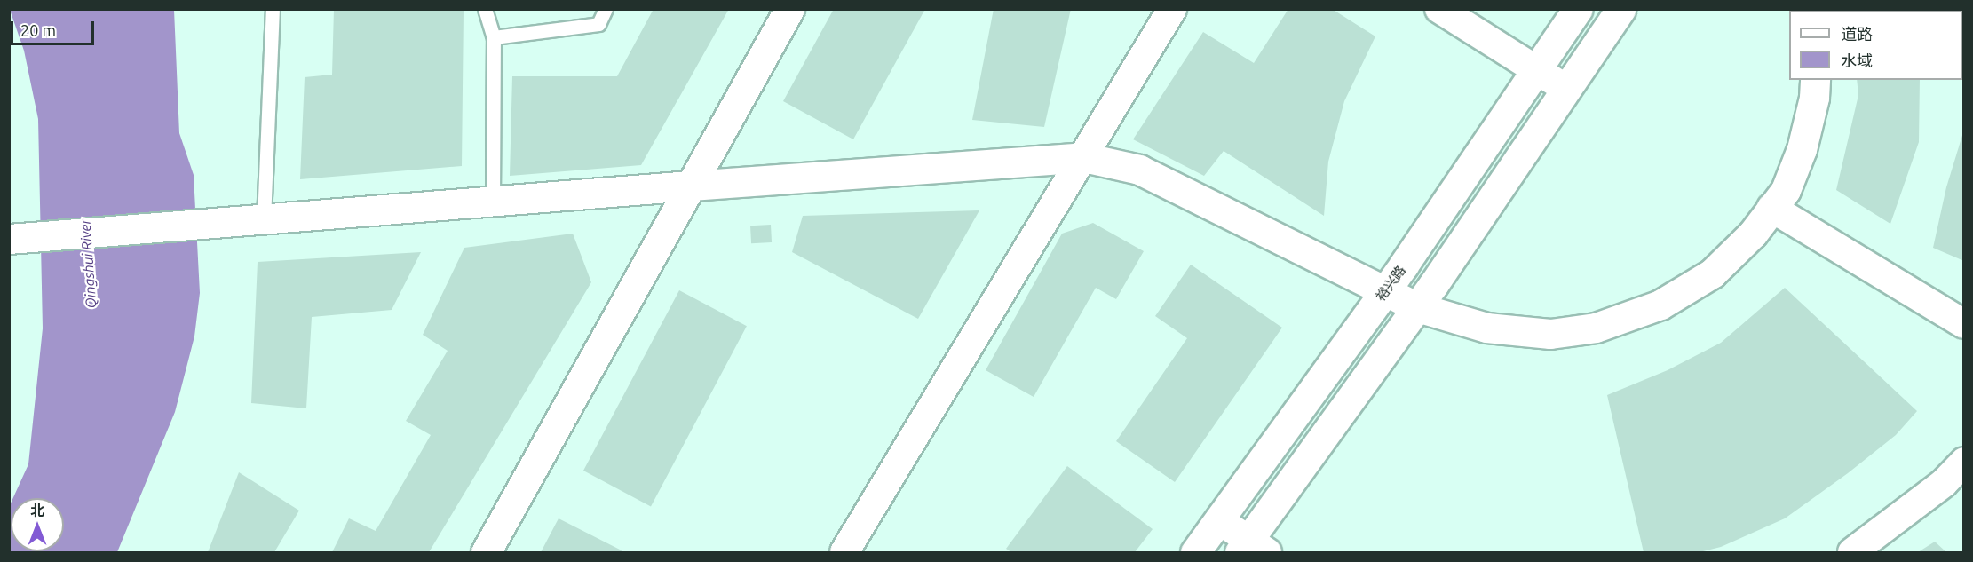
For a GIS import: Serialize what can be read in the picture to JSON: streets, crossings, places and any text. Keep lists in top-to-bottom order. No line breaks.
{"streets":{"street":["裕兴路"]},"water":["Qingshui River"],"legend":["道路","水域"],"scale_bar":"20 m","north":"top"}
